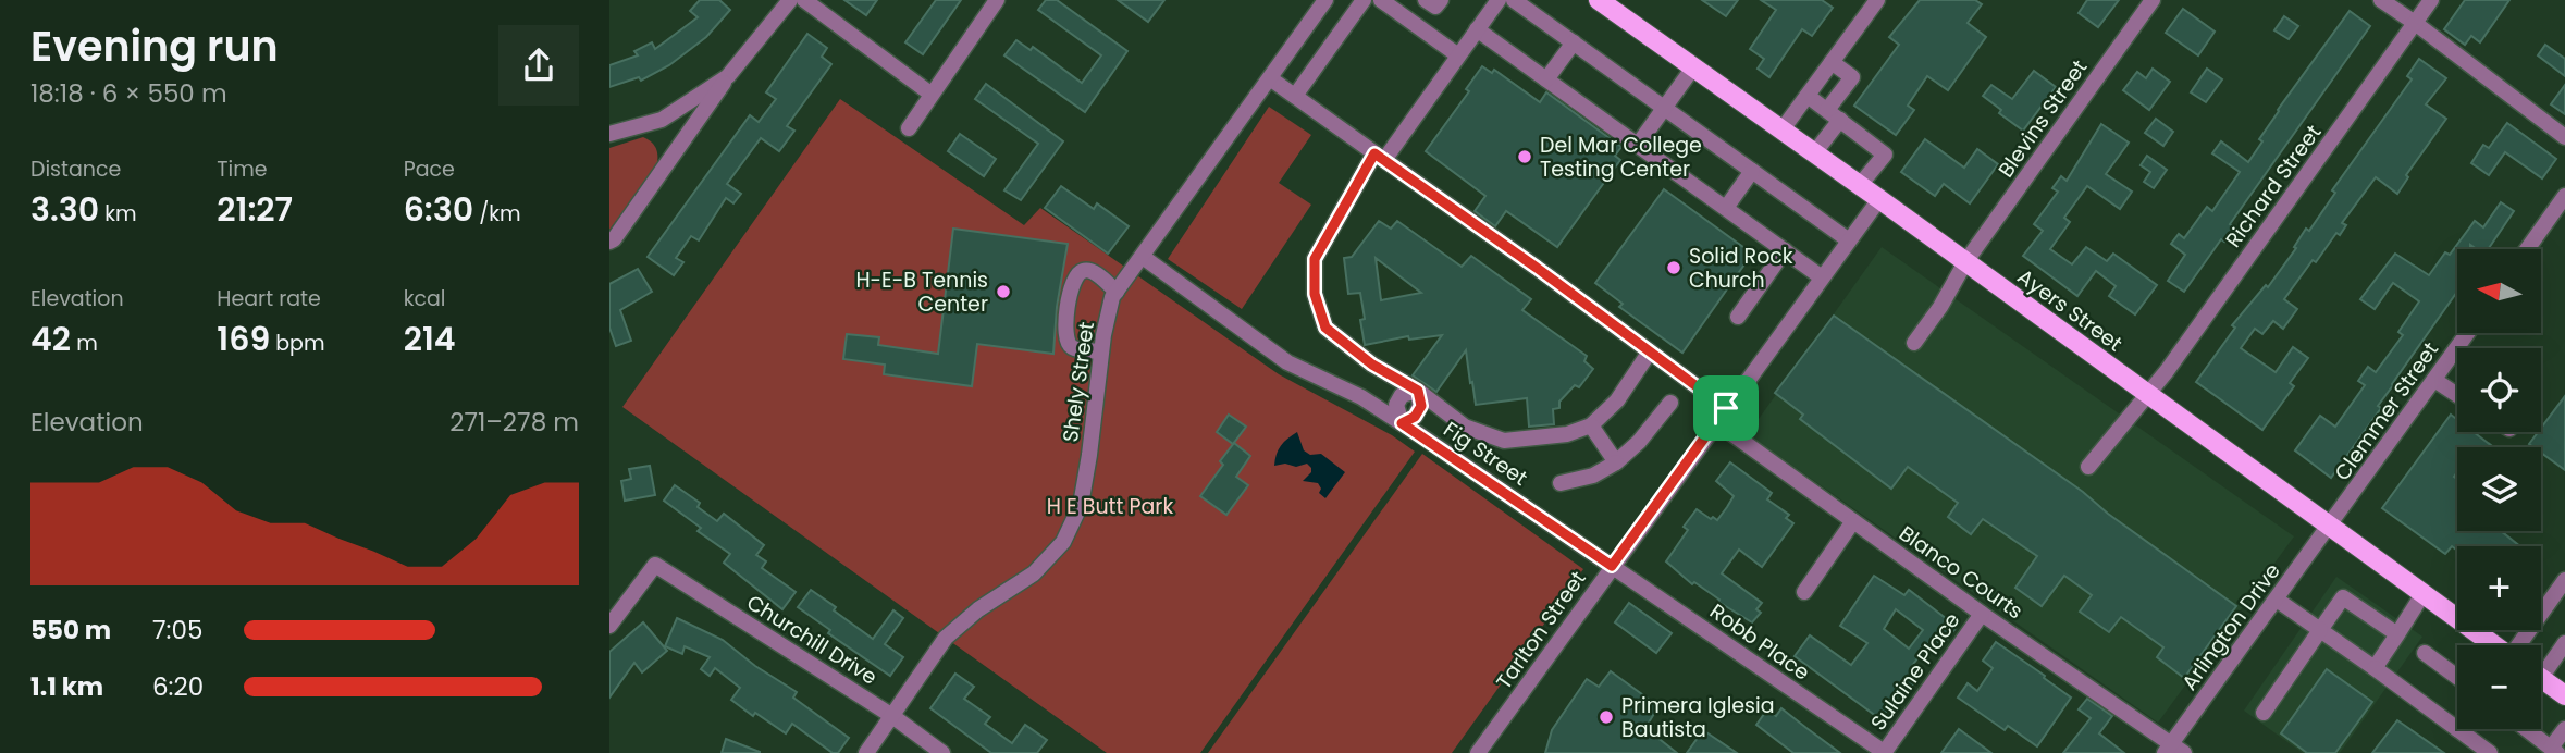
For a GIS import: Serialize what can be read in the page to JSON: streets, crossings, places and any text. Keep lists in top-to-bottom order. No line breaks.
{"streets":{"main road":["Ayers Street"],"street":["Blevins Street","Richard Street","Shely Street","Clemmer Street","Fig Street","Blanco Courts","Arlington Drive","Tarlton Street","Churchill Drive","Robb Place","Sulaine Place"]},"crossings":[["Blevins Street","Ayers Street"],["Richard Street","Ayers Street"],["Ayers Street","Clemmer Street"],["Ayers Street","Arlington Drive"],["Ayers Street","Tarlton Street"],["Shely Street","Fig Street"],["Shely Street","Churchill Drive"],["Clemmer Street","Arlington Drive"],["Fig Street","Tarlton Street"],["Fig Street","Robb Place"],["Blanco Courts","Arlington Drive"],["Blanco Courts","Tarlton Street"],["Blanco Courts","Sulaine Place"],["Tarlton Street","Robb Place"],["Robb Place","Sulaine Place"]],"parks":["H E Butt Park"],"places":["Del Mar College Testing Center","Solid Rock Church","H-E-B Tennis Center","Primera Iglesia Bautista"],"north":"left","page":{"heading":["Evening run","18:18 · 6 × 550 m"],"stats":[["Distance","3.30 km"],["Time","21:27"],["Pace","6:30 /km"],["Elevation","42 m"],["Heart rate","169 bpm"],["kcal","214"]],"map_buttons":["+","−"],"chart":["Elevation","271–278 m"],"list":[{"name":"550 m","note":"7:05"},{"name":"1.1 km","note":"6:20"}]}}
